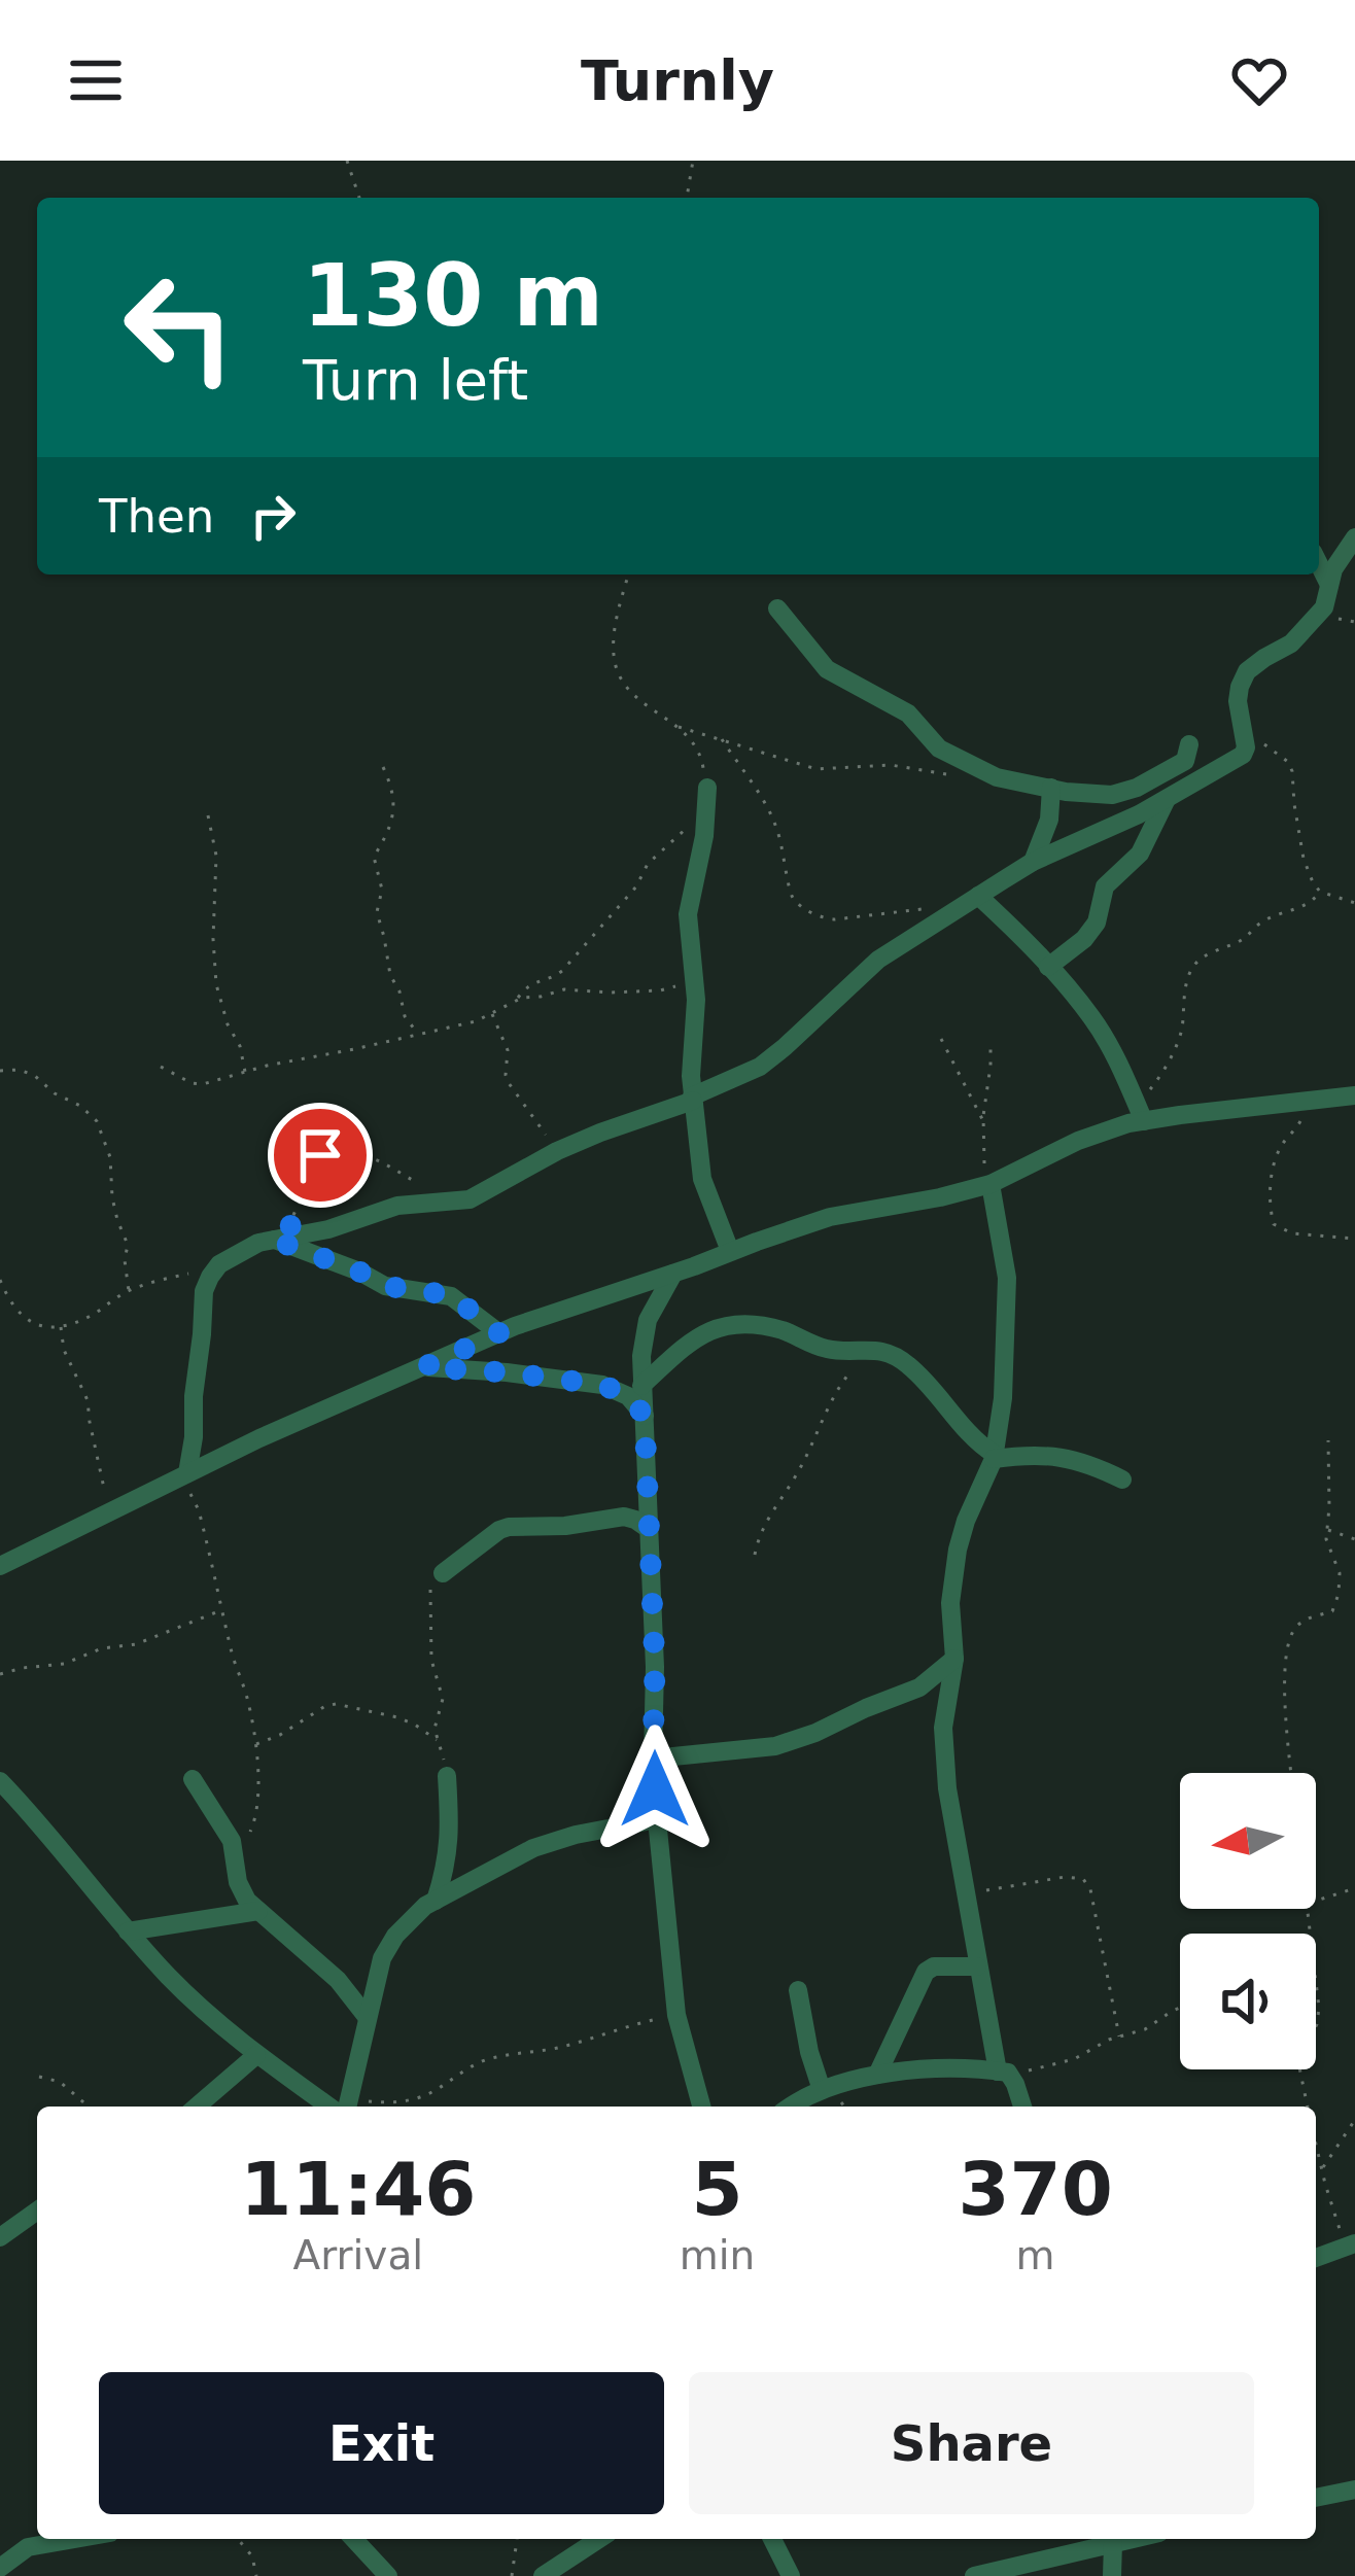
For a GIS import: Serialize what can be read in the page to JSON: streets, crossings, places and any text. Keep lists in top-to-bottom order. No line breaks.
{"north":"left","page":{"header":"Turnly","turn":["130 m","Turn left"],"then":"Then","eta":["11:46","Arrival","5","min","370","m"],"buttons":["Exit","Share"]}}
